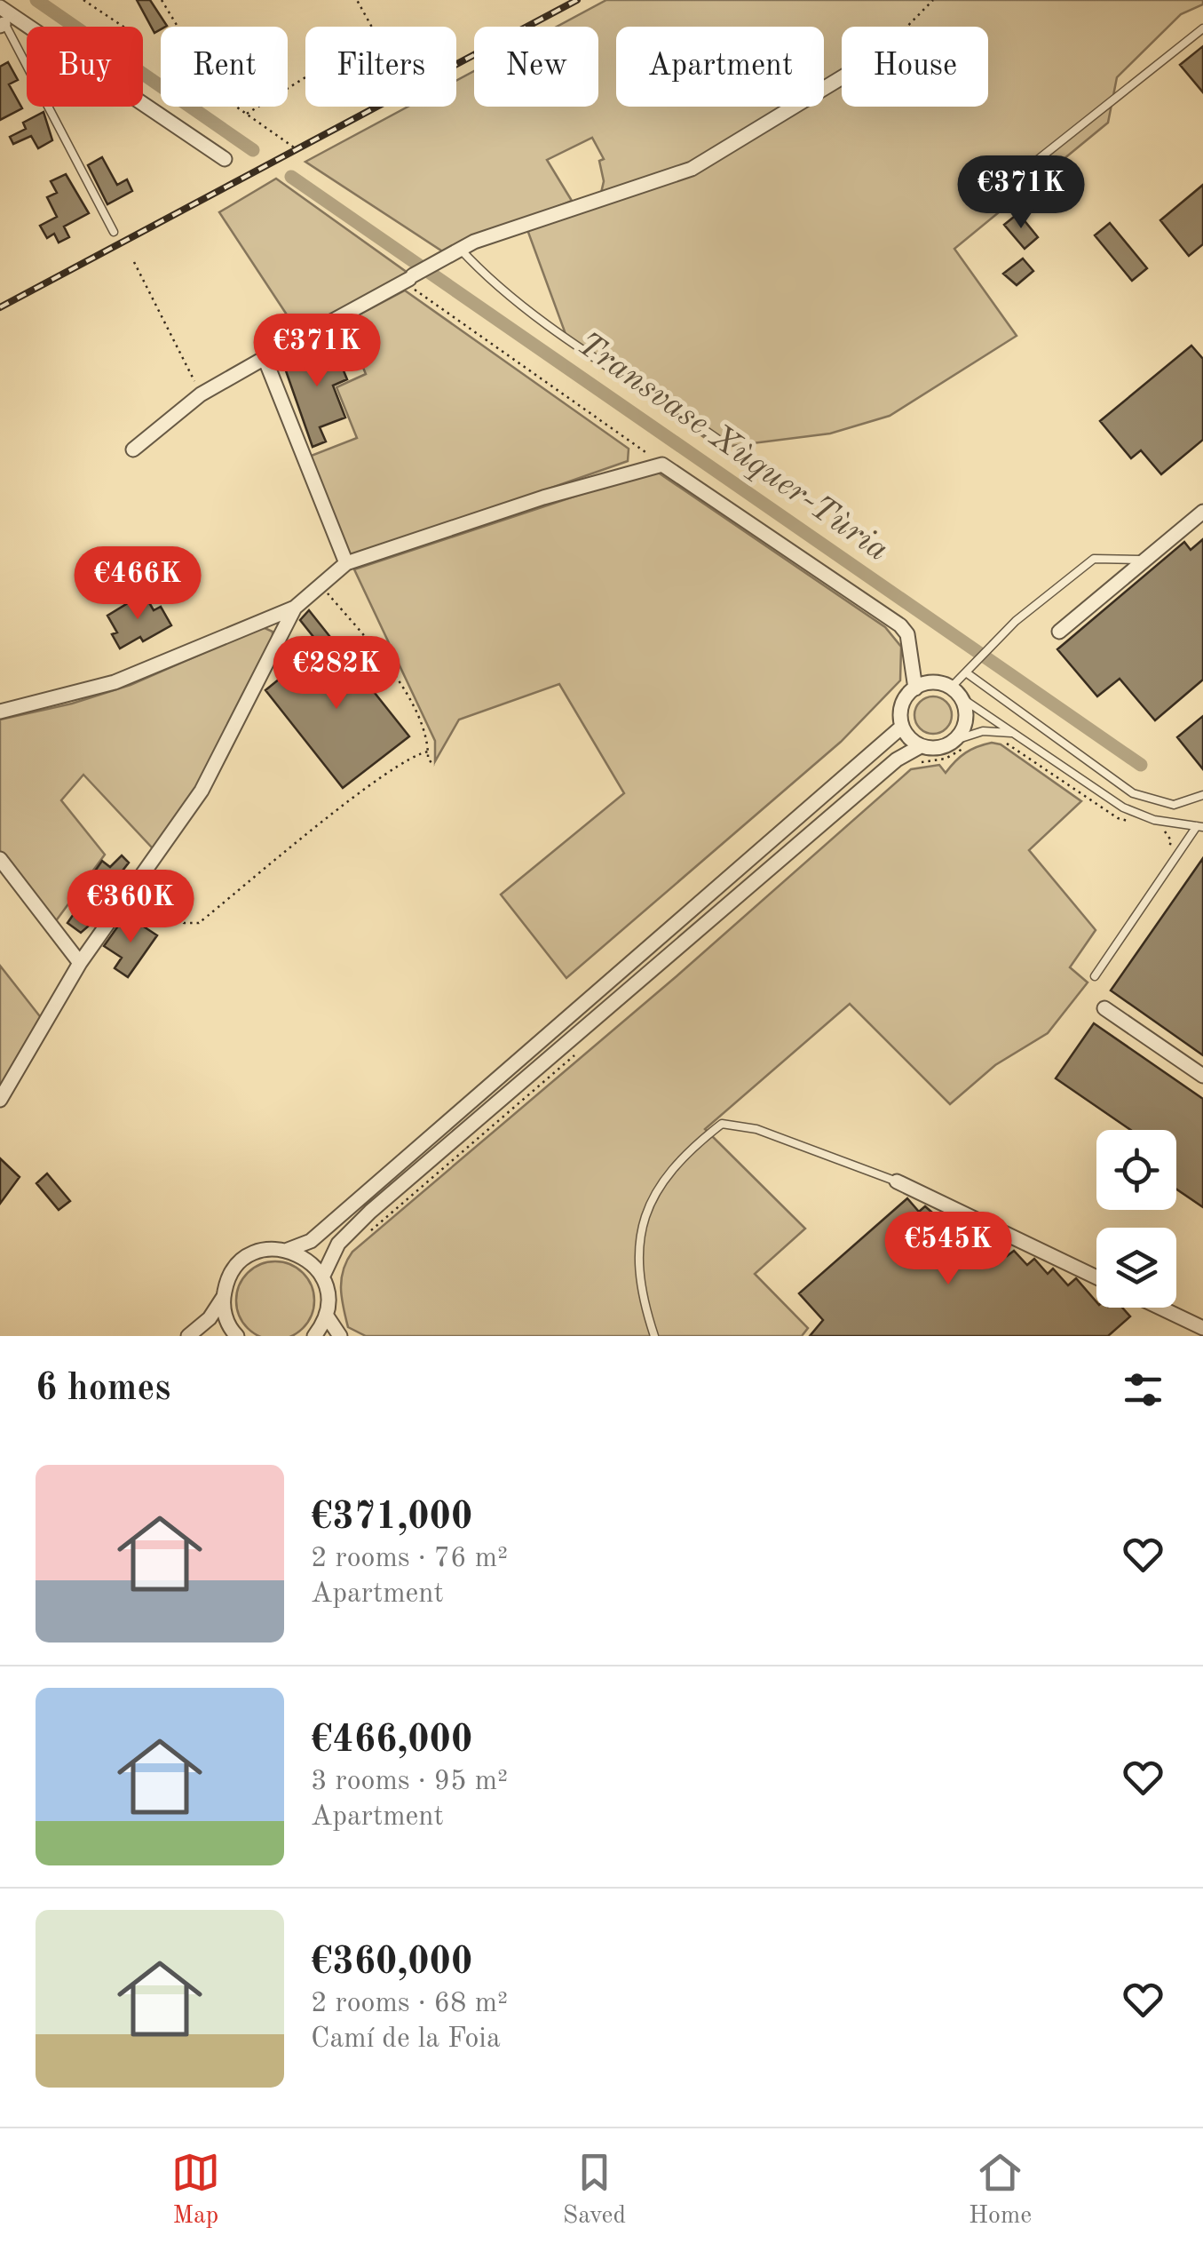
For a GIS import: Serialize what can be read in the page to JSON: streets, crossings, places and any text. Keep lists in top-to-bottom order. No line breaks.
{"water":["Transvase Xùquer-Tùria"],"page":{"chip":["Buy","Rent","Filters","New","Apartment","House"],"price":["€371K","€371K","€466K","€282K","€360K","€545K"],"heading":"6 homes","list":[{"name":"€371,000","note":"2 rooms · 76 m² · Apartment"},{"name":"€466,000","note":"3 rooms · 95 m² · Apartment"},{"name":"€360,000","note":"2 rooms · 68 m² · Camí de la Foia"}],"tabs":["Map","Saved","Home"]}}
